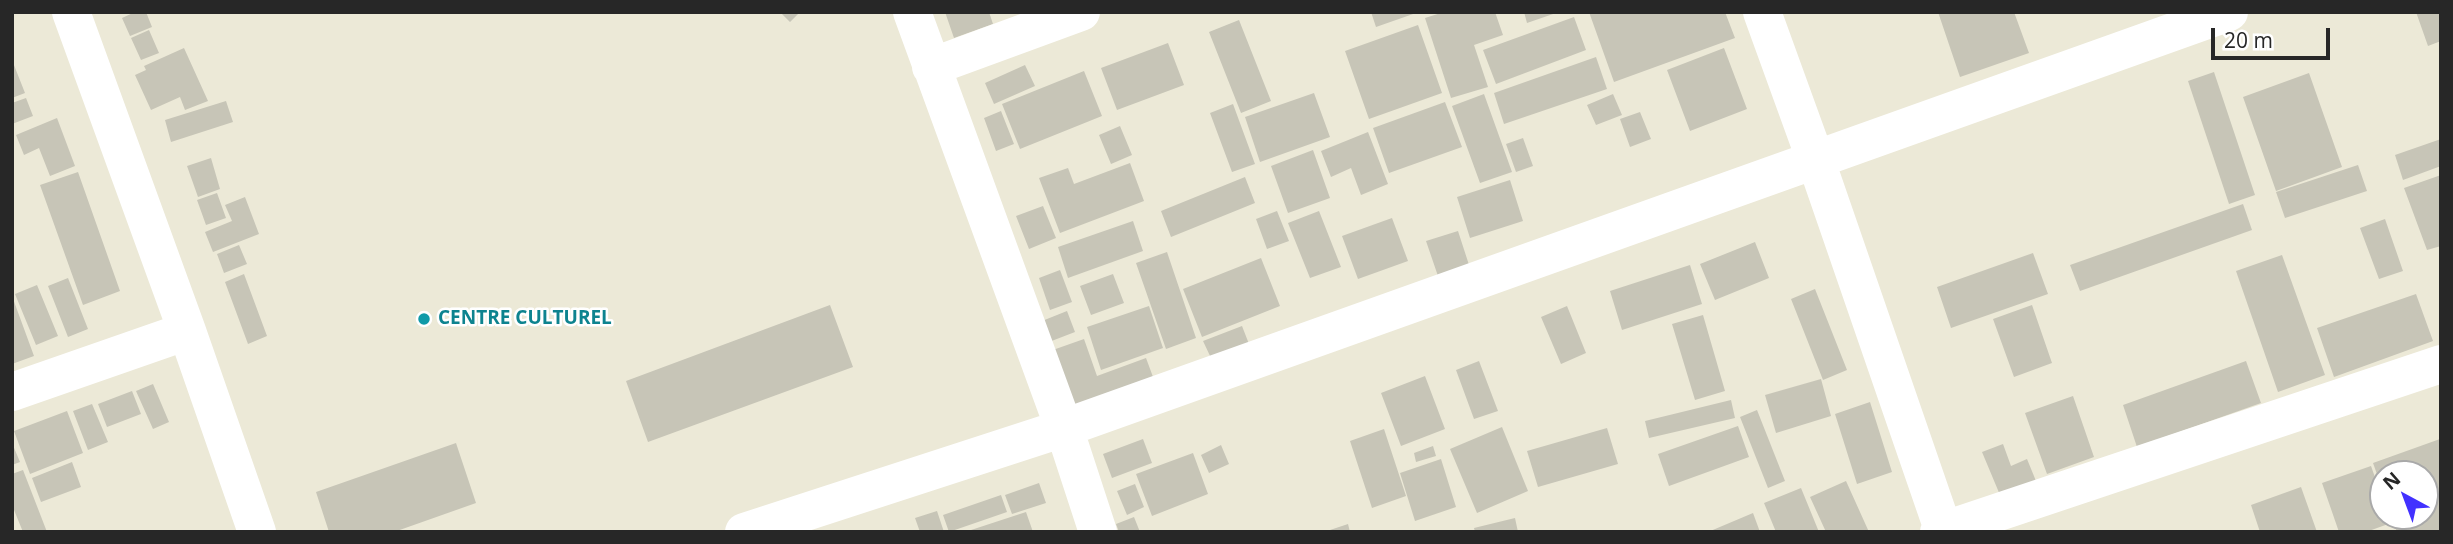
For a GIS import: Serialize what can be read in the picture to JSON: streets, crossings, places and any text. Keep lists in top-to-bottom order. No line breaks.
{"places":["CENTRE CULTUREL"],"scale_bar":"20 m","north":"top left"}
